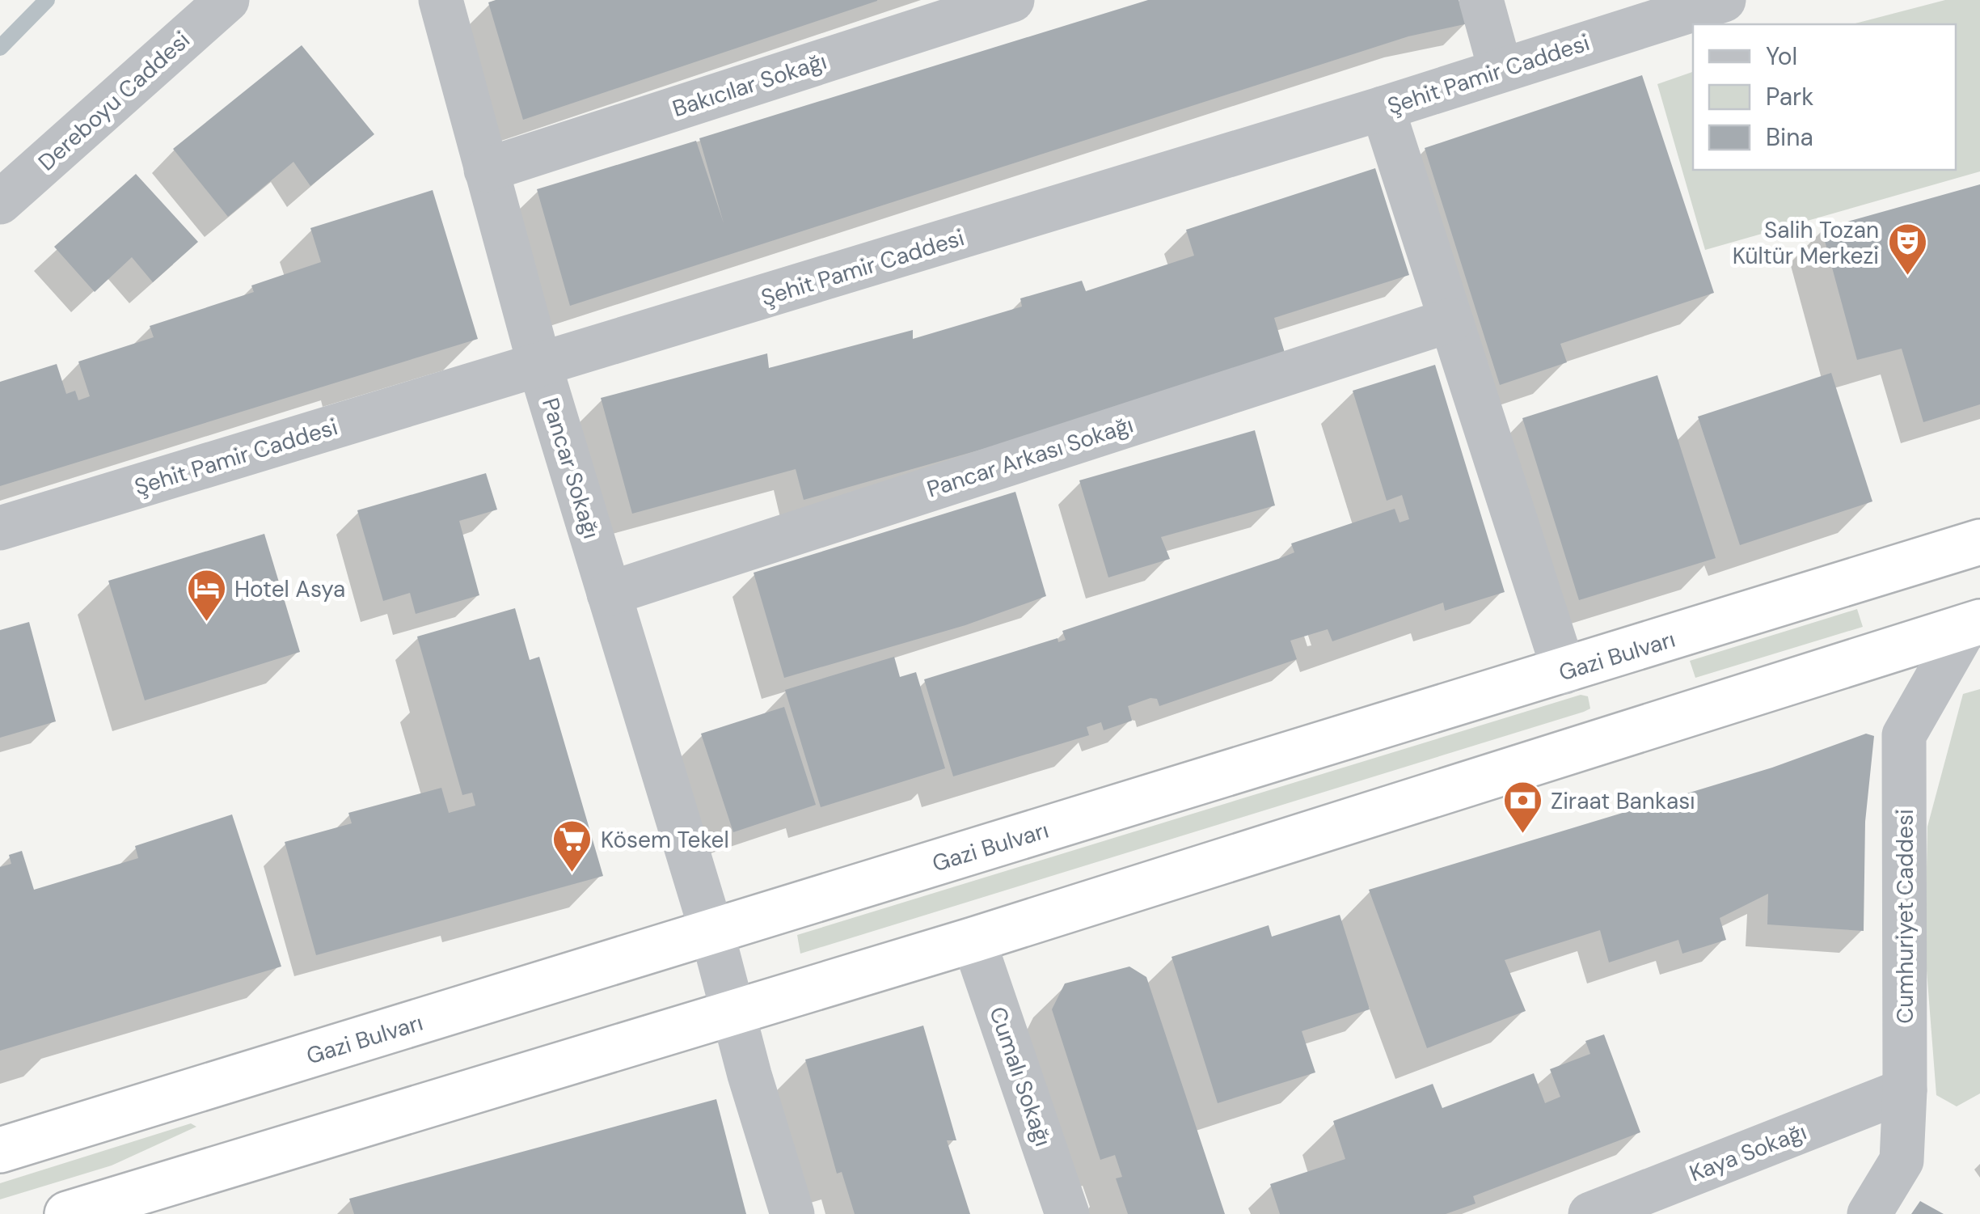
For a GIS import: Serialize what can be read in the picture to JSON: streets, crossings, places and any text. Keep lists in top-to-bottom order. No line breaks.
{"streets":{"highway":["Gazi Bulvarı"],"street":["Şehit Pamir Caddesi","Bakıcılar Sokağı","Dereboyu Caddesi","Pancar Arkası Sokağı","Pancar Sokağı","Cumhuriyet Caddesi","Cumalı Sokağı","Kaya Sokağı"]},"crossings":[["Şehit Pamir Caddesi","Pancar Sokağı"],["Bakıcılar Sokağı","Pancar Sokağı"],["Pancar Arkası Sokağı","Pancar Sokağı"],["Pancar Sokağı","Gazi Bulvarı"],["Cumhuriyet Caddesi","Kaya Sokağı"]],"places":{"theatre":["Salih Tozan Kültür Merkezi"],"hotel":["Hotel Asya"],"bank":["Ziraat Bankası"],"supermarket":["Kösem Tekel"]},"legend":["Yol","Park","Bina"]}
